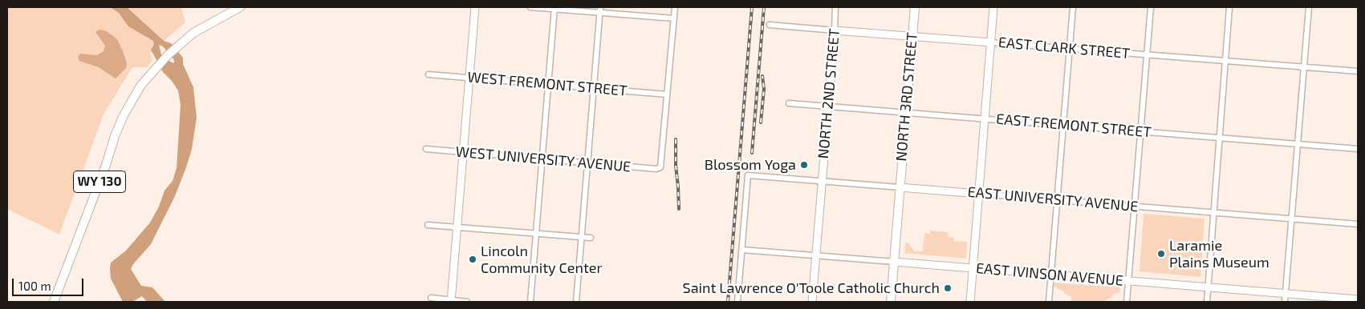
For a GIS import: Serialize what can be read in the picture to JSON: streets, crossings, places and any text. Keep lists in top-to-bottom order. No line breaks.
{"streets":{"main road":["NORTH 3RD STREET","WY 130"],"street":["EAST CLARK STREET","WEST FREMONT STREET","NORTH 2ND STREET","EAST FREMONT STREET","WEST UNIVERSITY AVENUE","EAST UNIVERSITY AVENUE","EAST IVINSON AVENUE"]},"crossings":[["EAST CLARK STREET","NORTH 2ND STREET"],["EAST CLARK STREET","NORTH 3RD STREET"],["WEST FREMONT STREET","WEST UNIVERSITY AVENUE"],["NORTH 2ND STREET","EAST FREMONT STREET"],["NORTH 2ND STREET","EAST UNIVERSITY AVENUE"],["NORTH 2ND STREET","EAST IVINSON AVENUE"],["NORTH 3RD STREET","EAST FREMONT STREET"],["NORTH 3RD STREET","EAST UNIVERSITY AVENUE"],["NORTH 3RD STREET","EAST IVINSON AVENUE"],["EAST UNIVERSITY AVENUE","EAST IVINSON AVENUE"]],"places":["Blossom Yoga","Laramie Plains Museum","Lincoln Community Center","Saint Lawrence O'Toole Catholic Church"],"scale_bar":"100 m"}
